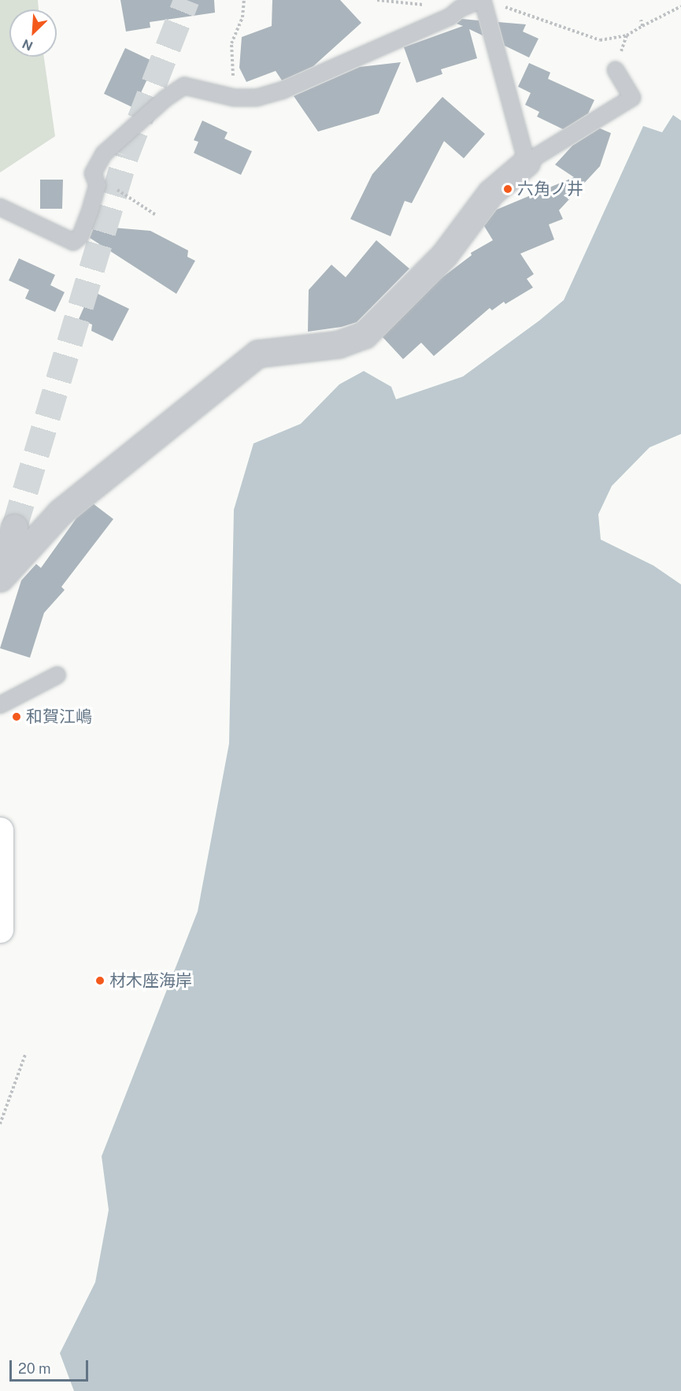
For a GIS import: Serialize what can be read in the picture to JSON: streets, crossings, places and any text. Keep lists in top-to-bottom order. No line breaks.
{"places":["六角ノ井","和賀江嶋","材木座海岸"],"scale_bar":"20 m","north":"bottom left"}
